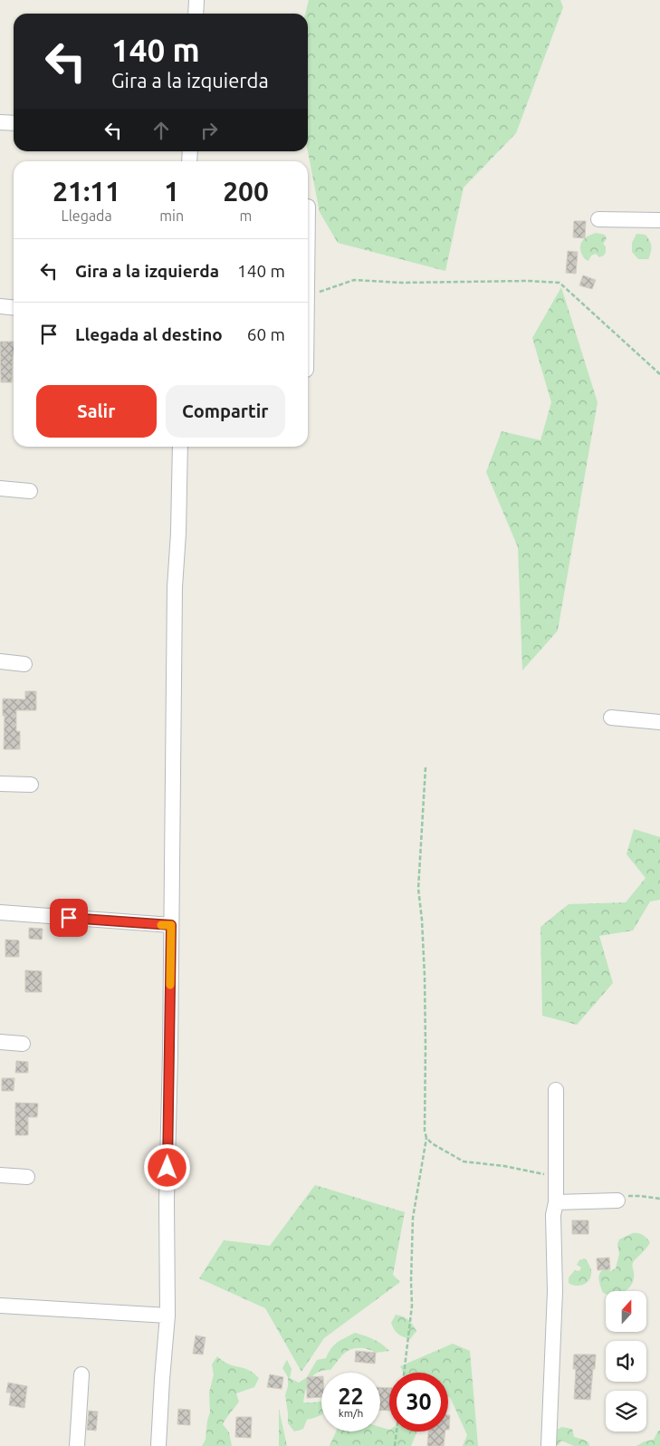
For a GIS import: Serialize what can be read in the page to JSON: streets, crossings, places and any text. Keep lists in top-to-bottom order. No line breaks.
{"north":"top","page":{"turn":["140 m","Gira a la izquierda"],"eta":["21:11","Llegada","1","min","200","m"],"list":[{"name":"Gira a la izquierda","value":"140 m"},{"name":"Llegada al destino","value":"60 m"}],"buttons":["Salir","Compartir"],"speed":"22 km/h","limit":"30"}}
